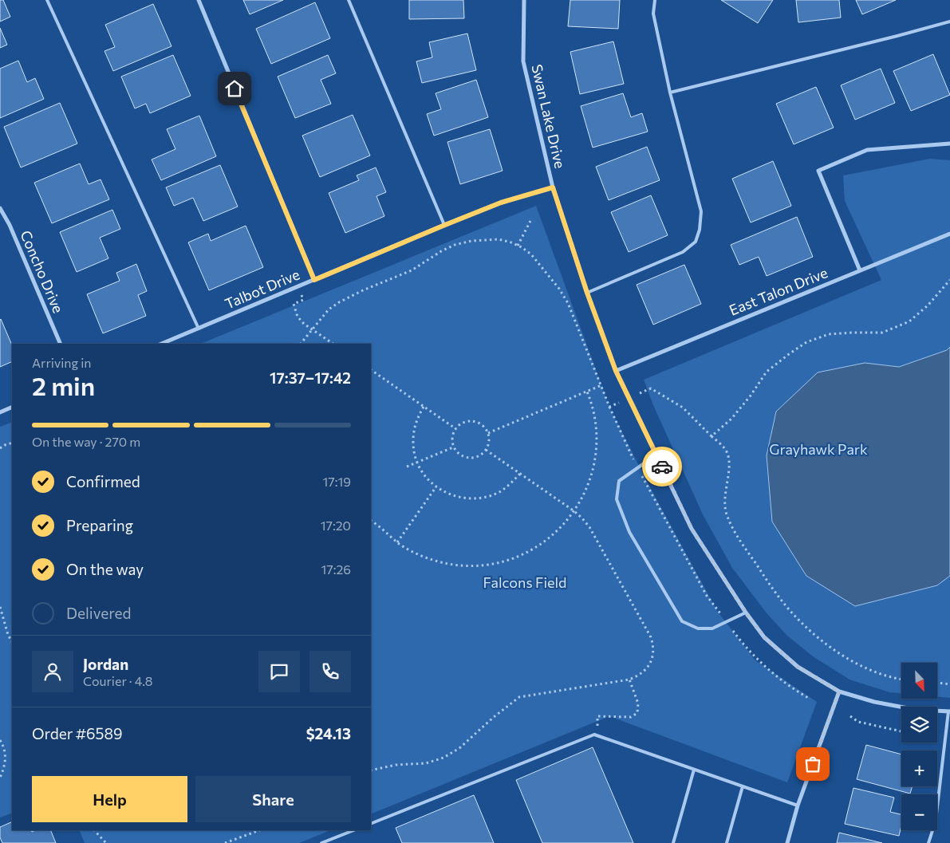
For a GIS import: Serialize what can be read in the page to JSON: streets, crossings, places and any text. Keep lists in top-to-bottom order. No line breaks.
{"streets":{"street":["Swan Lake Drive","Concho Drive","Talbot Drive","East Talon Drive"]},"crossings":[["Swan Lake Drive","Talbot Drive"],["Swan Lake Drive","East Talon Drive"]],"parks":["Grayhawk Park","Falcons Field"],"north":"bottom right","page":{"heading":["2 min","Arriving in","17:37–17:42"],"panel":["Jordan","Courier · 4.8","Order #6589","$24.13"],"bar":"On the way · 270 m","list":[["Confirmed","17:19"],["Preparing","17:20"],["On the way","17:26"],"Delivered"],"map_buttons":["+","−"],"buttons":["Help","Share"]}}
